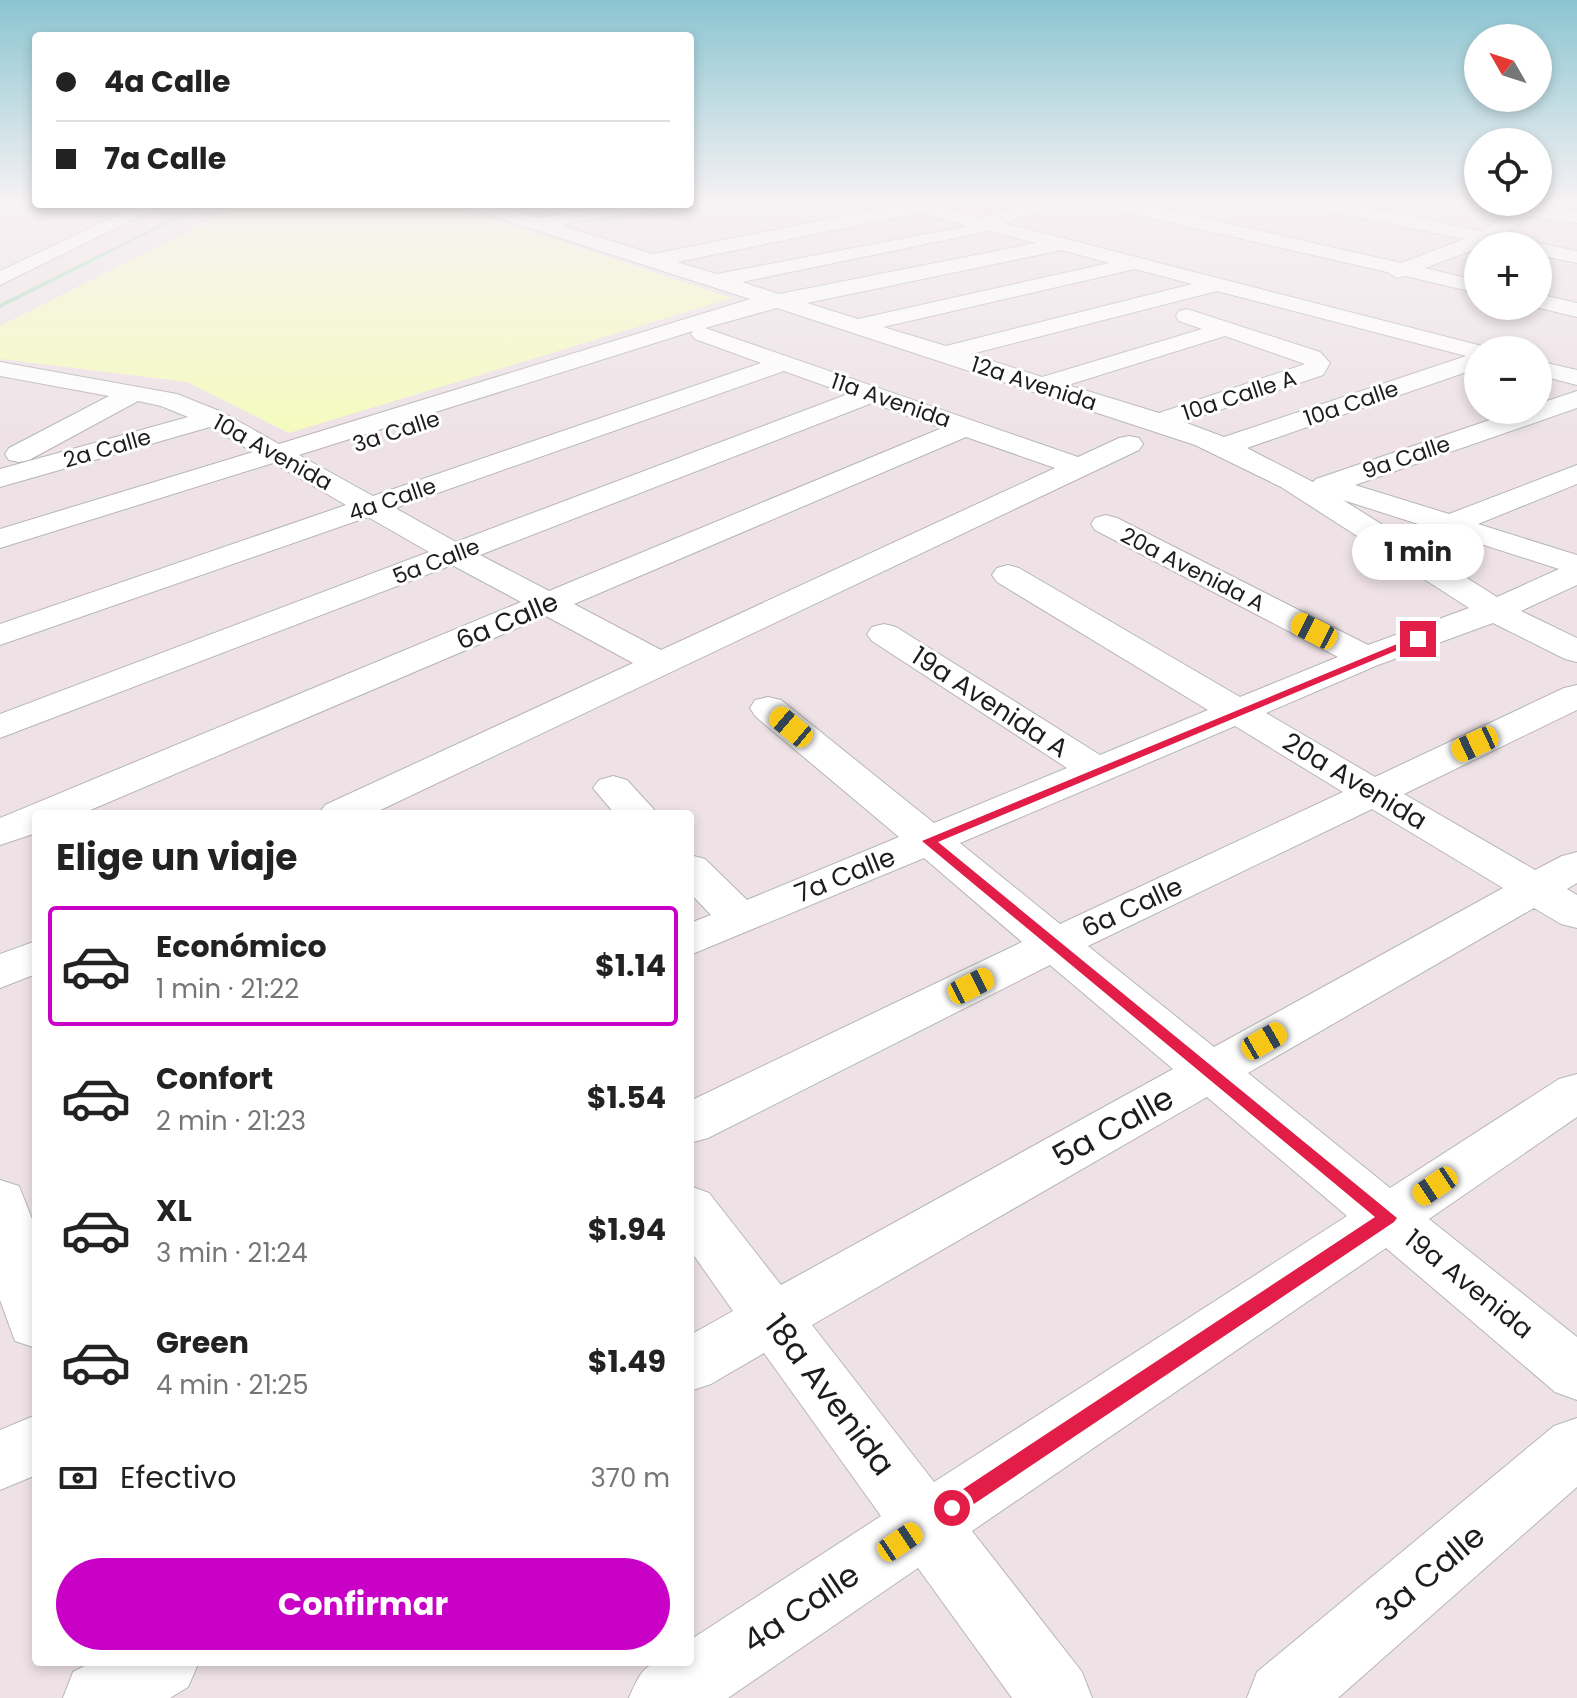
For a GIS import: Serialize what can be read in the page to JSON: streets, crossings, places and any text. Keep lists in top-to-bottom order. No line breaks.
{"streets":{"street":["12a Avenida","10a Calle A","11a Avenida","10a Calle","3a Calle","2a Calle","10a Avenida","9a Calle","4a Calle","5a Calle","20a Avenida A","6a Calle","19a Avenida A","20a Avenida","7a Calle","19a Avenida","18a Avenida"]},"crossings":[["12a Avenida","10a Calle A"],["12a Avenida","10a Calle"],["12a Avenida","3a Calle"],["11a Avenida","3a Calle"],["11a Avenida","4a Calle"],["11a Avenida","5a Calle"],["11a Avenida","6a Calle"],["3a Calle","10a Avenida"],["2a Calle","10a Avenida"],["10a Avenida","4a Calle"],["10a Avenida","5a Calle"],["10a Avenida","6a Calle"],["4a Calle","19a Avenida"],["4a Calle","18a Avenida"],["5a Calle","20a Avenida"],["5a Calle","19a Avenida"],["5a Calle","18a Avenida"],["20a Avenida A","7a Calle"],["6a Calle","20a Avenida"],["6a Calle","19a Avenida"],["19a Avenida A","7a Calle"],["20a Avenida","7a Calle"],["7a Calle","19a Avenida"]],"north":"top left","page":{"map_buttons":["+","−"],"banner":["4a Calle","7a Calle"],"bubble":"1 min","heading":"Elige un viaje","list":[{"name":"Económico","note":"1 min · 21:22","value":"$1.14"},{"name":"Confort","note":"2 min · 21:23","value":"$1.54"},{"name":"XL","note":"3 min · 21:24","value":"$1.94"},{"name":"Green","note":"4 min · 21:25","value":"$1.49"}],"pay":["Efectivo","370 m"],"buttons":"Confirmar"}}
